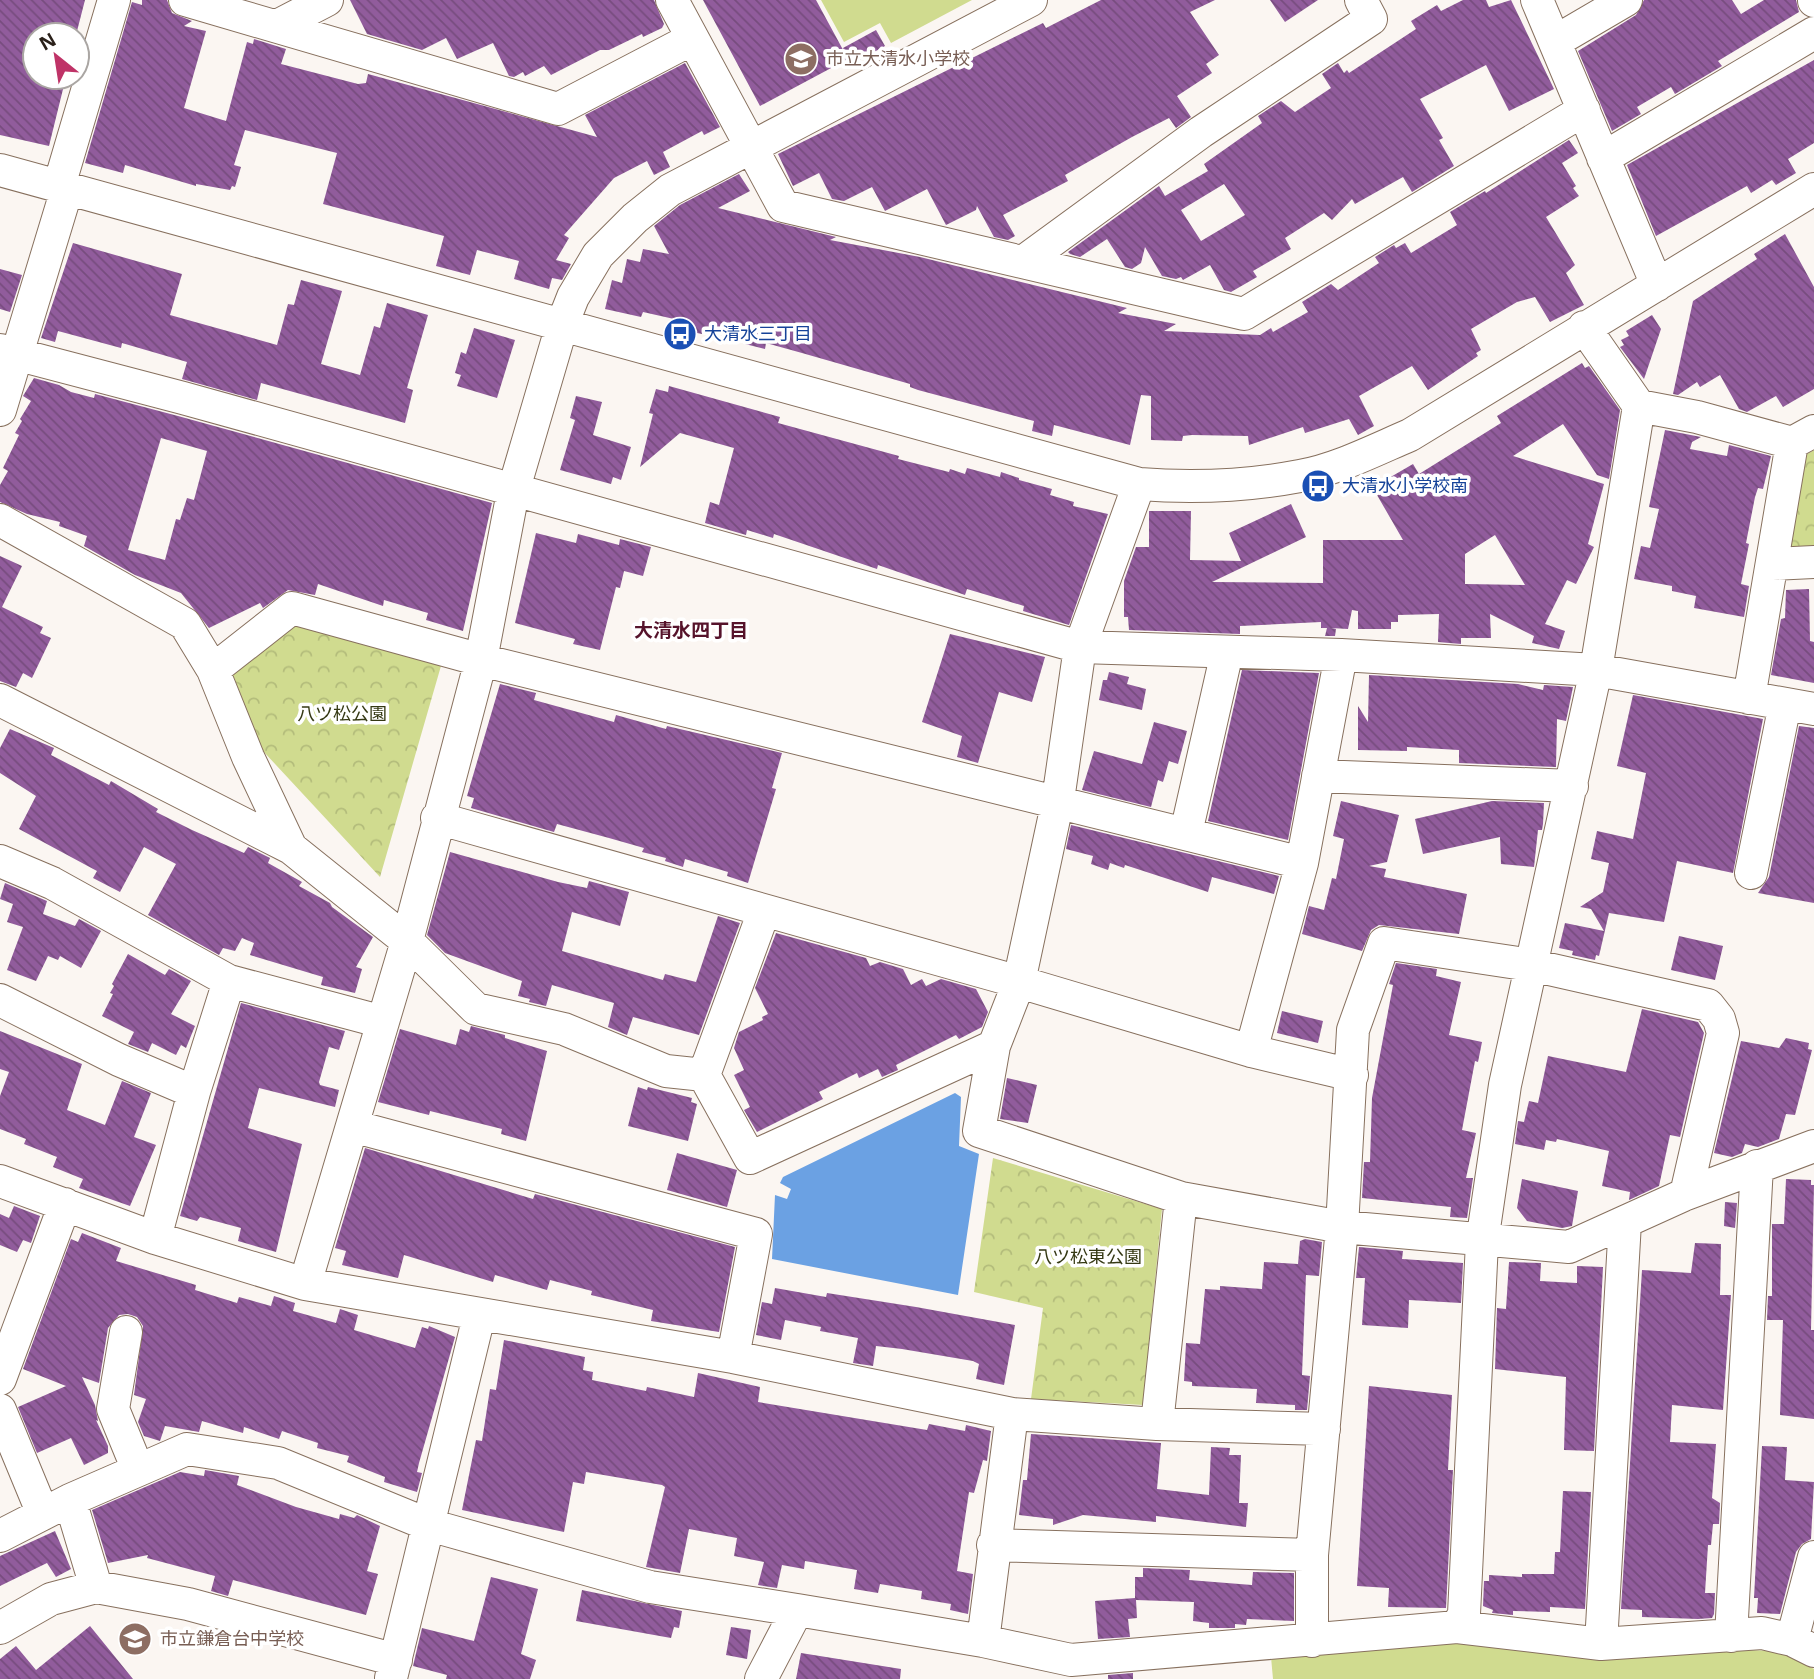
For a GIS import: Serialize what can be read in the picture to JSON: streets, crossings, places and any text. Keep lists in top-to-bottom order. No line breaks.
{"districts":["大清水四丁目"],"parks":["八ツ松公園","八ツ松東公園"],"places":{"school or university":["市立大清水小学校","市立鎌倉台中学校"],"bus stop":["大清水三丁目","大清水小学校南"]},"north":"top left"}
